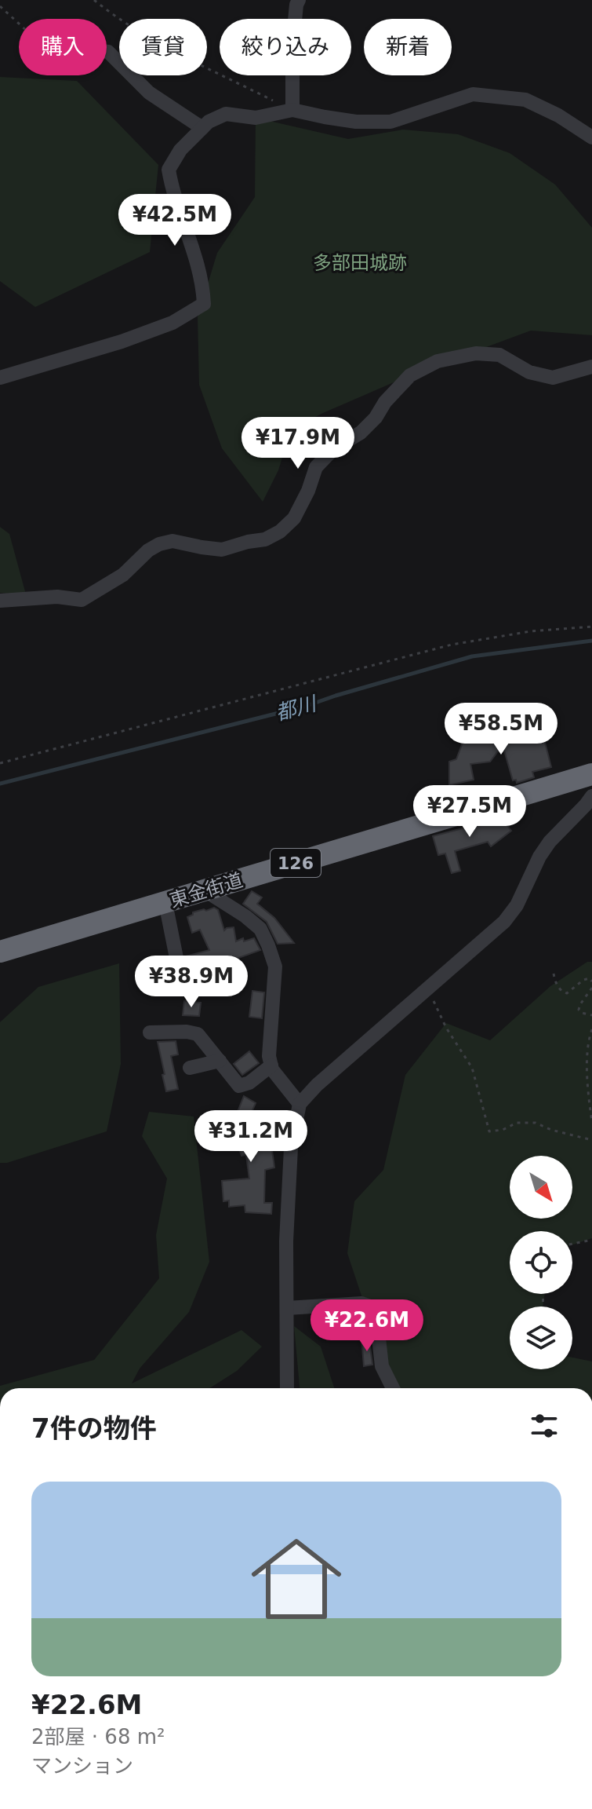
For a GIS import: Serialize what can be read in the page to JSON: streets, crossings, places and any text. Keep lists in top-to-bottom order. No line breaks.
{"streets":{"highway":["126","東金街道"]},"water":["都川"],"parks":["多部田城跡"],"north":"bottom right","page":{"chip":["購入","賃貸","絞り込み","新着"],"price":["¥42.5M","¥17.9M","¥58.5M","¥27.5M","¥38.9M","¥31.2M","¥22.6M"],"heading":"7件の物件","list":[{"name":"¥22.6M","note":"2部屋 · 68 m² · マンション"}]}}
